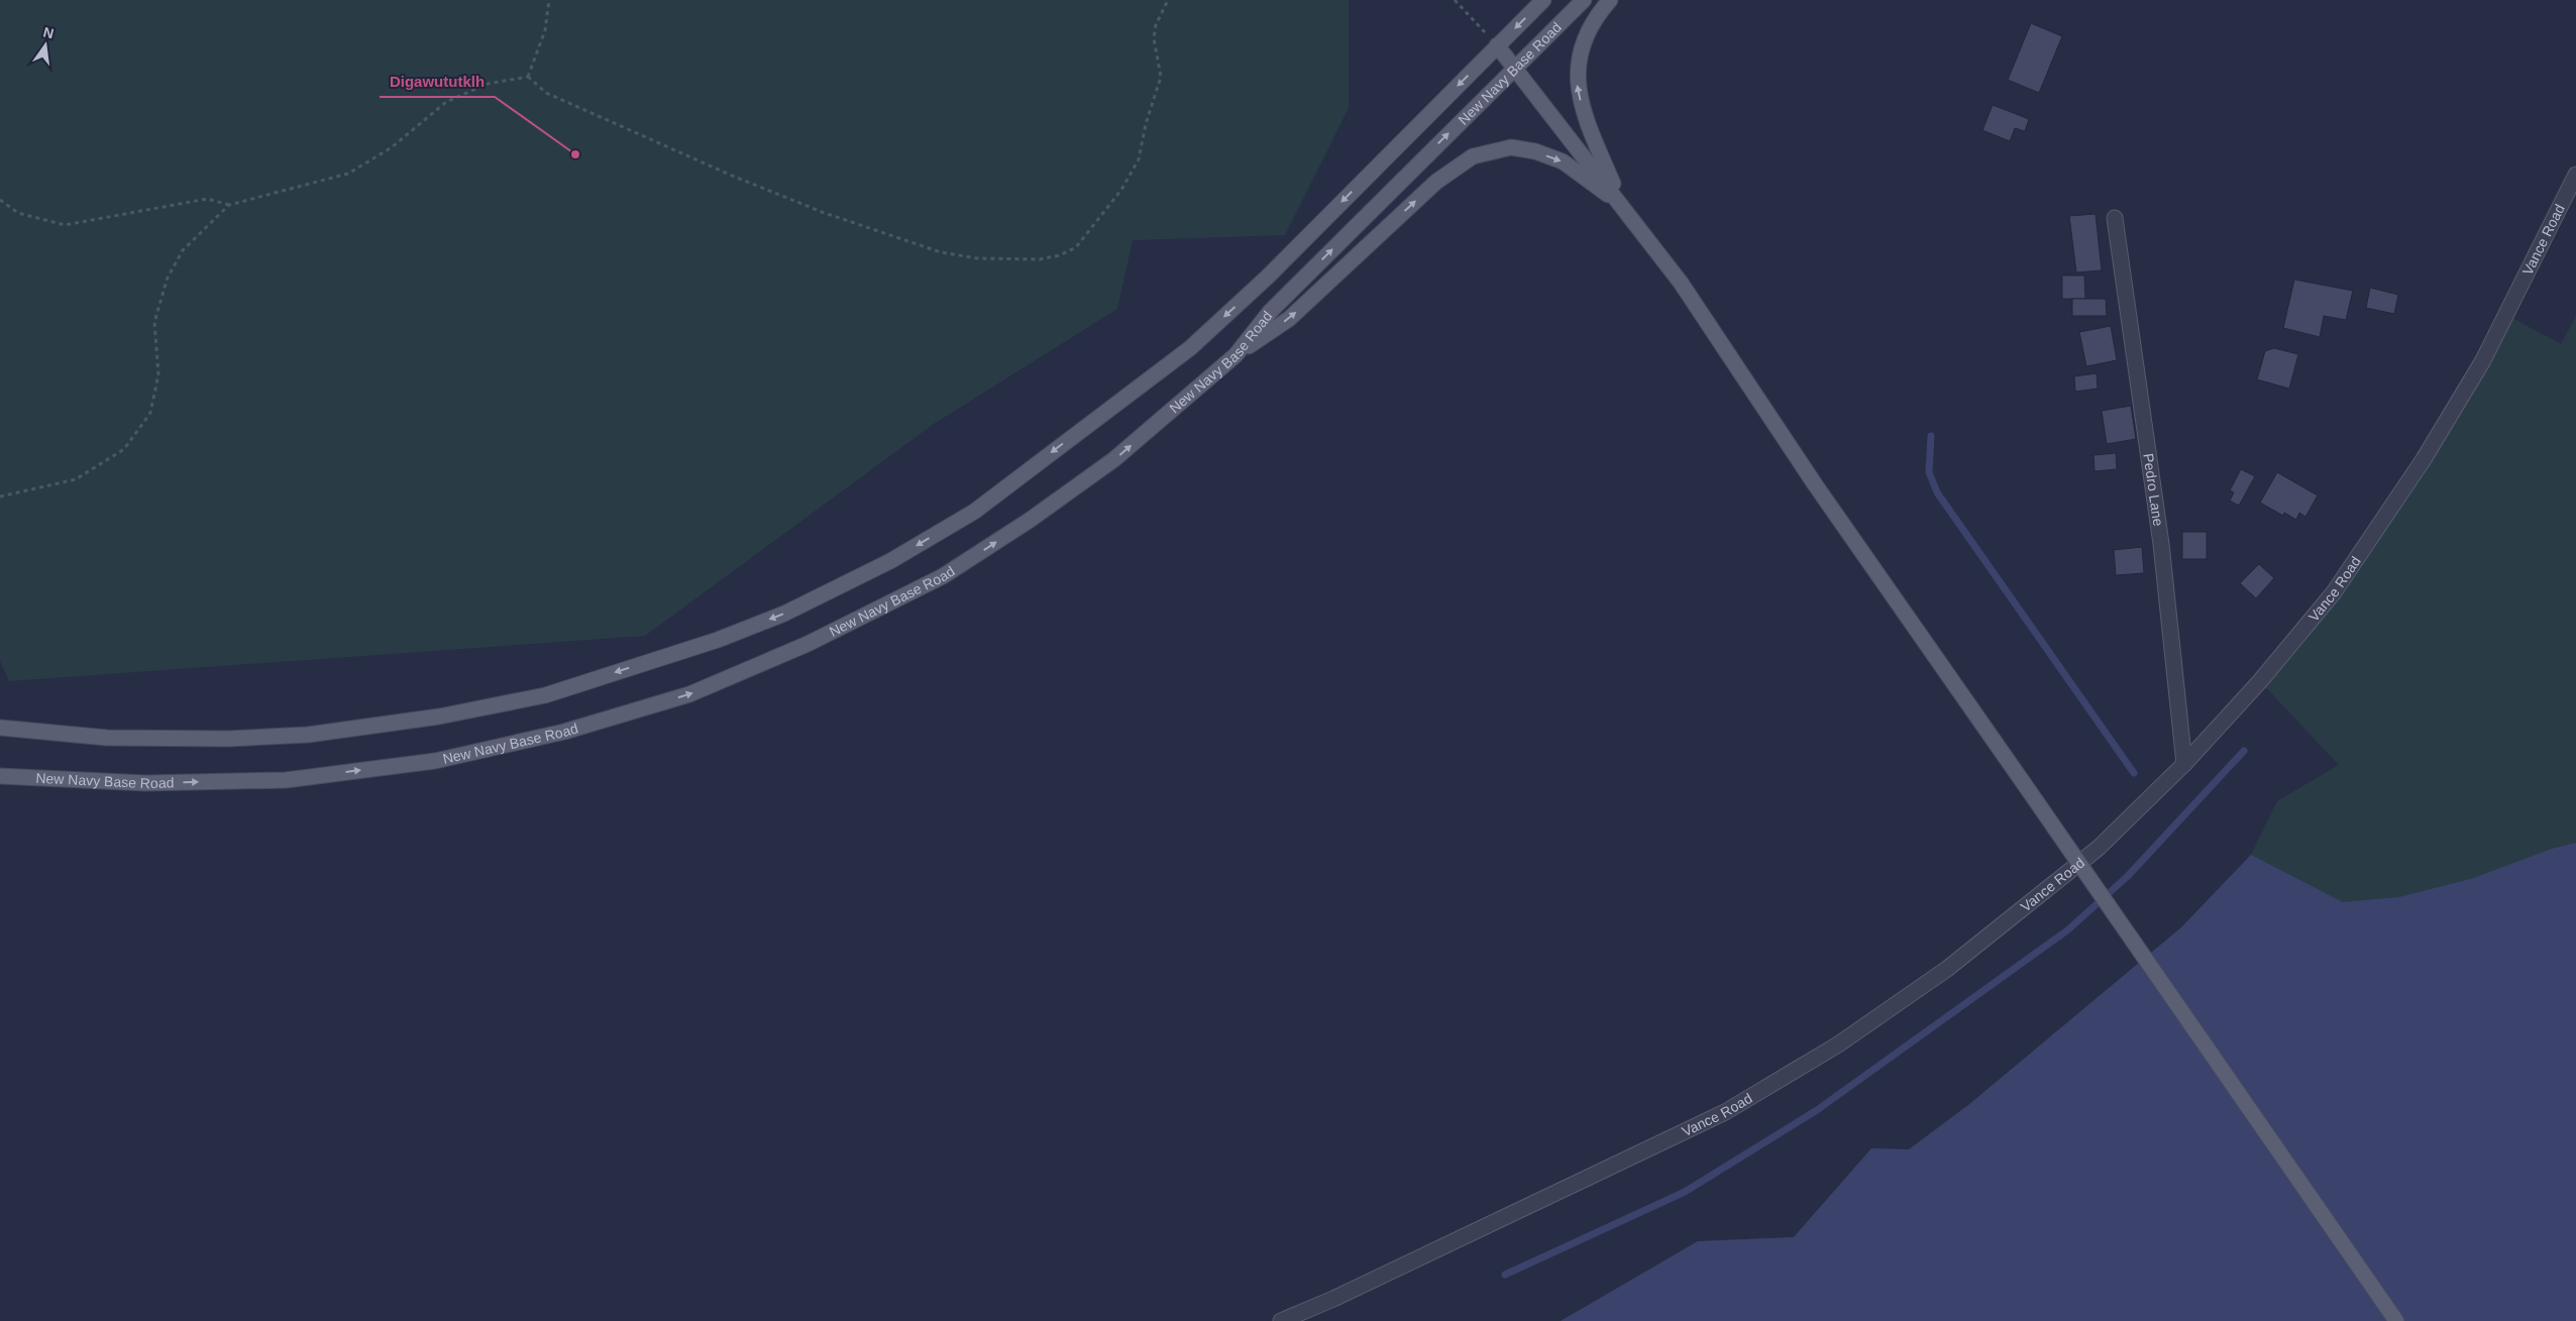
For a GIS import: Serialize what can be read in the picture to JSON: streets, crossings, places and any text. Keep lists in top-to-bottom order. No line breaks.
{"streets":{"main road":["New Navy Base Road"],"street":["Vance Road","Pedro Lane"]},"crossings":[["Vance Road","Pedro Lane"]],"places":["Digawututklh"],"north":"top"}
